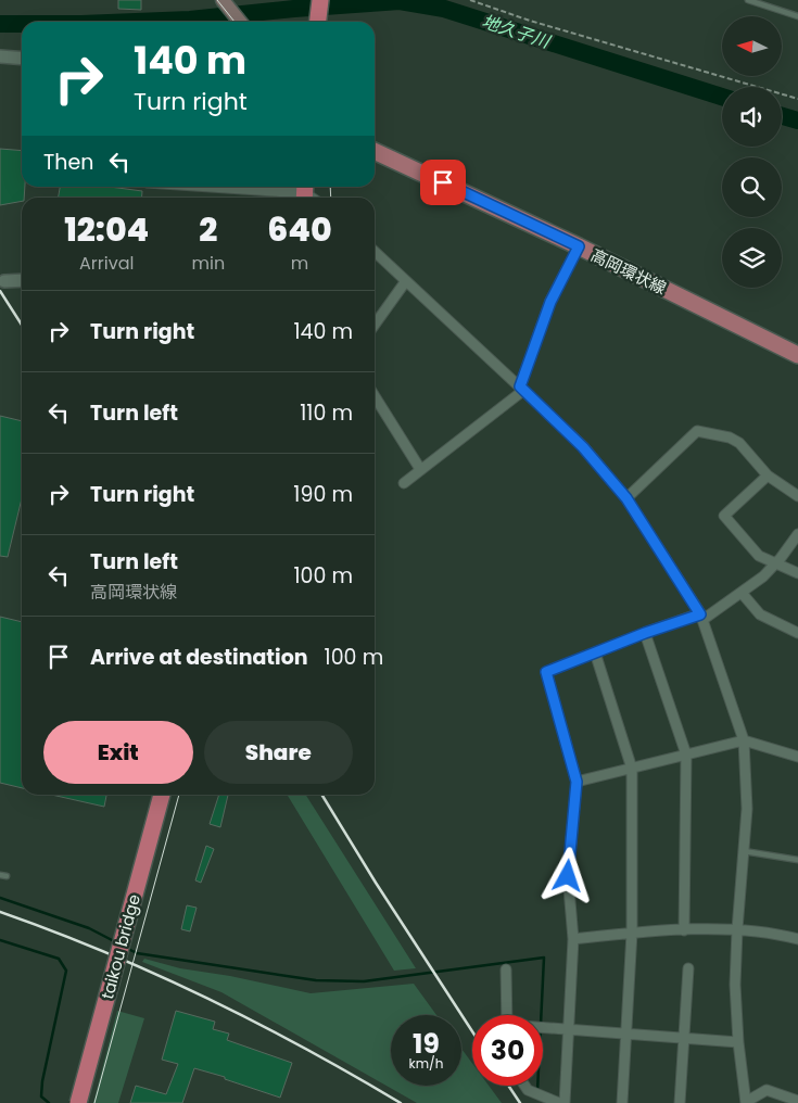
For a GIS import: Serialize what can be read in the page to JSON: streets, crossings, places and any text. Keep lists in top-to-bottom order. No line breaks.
{"streets":{"highway":["taikou bridge"],"main road":["高岡環状線"]},"water":["地久子川"],"north":"left","page":{"turn":["140 m","Turn right"],"then":"Then","eta":["12:04","Arrival","2","min","640","m"],"list":[{"name":"Turn right","value":"140 m"},{"name":"Turn left","value":"110 m"},{"name":"Turn right","value":"190 m"},{"name":"Turn left","note":"高岡環状線","value":"100 m"},{"name":"Arrive at destination","value":"100 m"}],"buttons":["Exit","Share"],"speed":"19 km/h","limit":"30"}}
